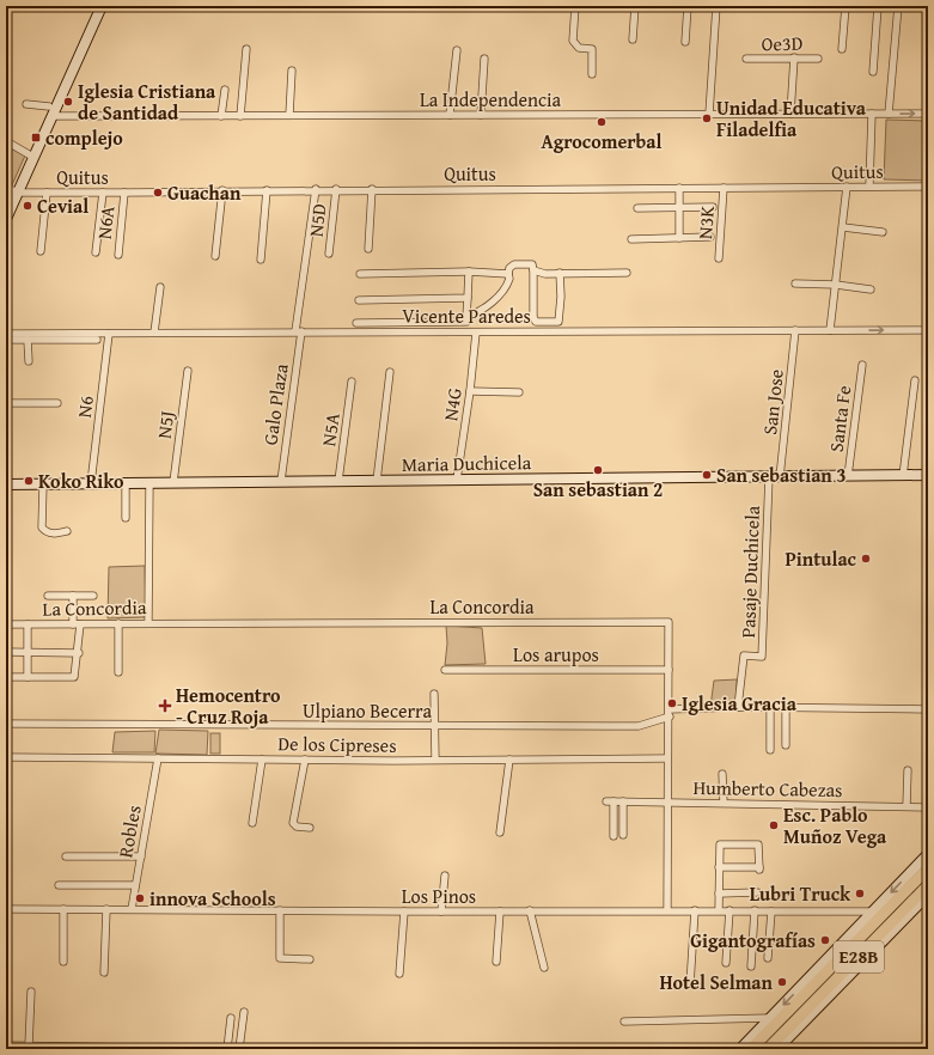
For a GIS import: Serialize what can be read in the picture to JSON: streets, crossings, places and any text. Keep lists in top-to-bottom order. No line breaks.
{"streets":{"highway":["E28B"],"main road":["Maria Duchicela"],"street":["Oe3D","La Independencia","Quitus","N5D","N6A","N3K","Vicente Paredes","San Jose","Galo Plaza","N4G","N6","Santa Fe","N5J","N5A","Pasaje Duchicela","La Concordia","Los arupos","Ulpiano Becerra","De los Cipreses","Humberto Cabezas","Robles","Los Pinos"]},"crossings":[["Quitus","N5D"],["Quitus","N6A"],["Quitus","N3K"],["Quitus","Galo Plaza"],["Vicente Paredes","San Jose"],["Vicente Paredes","Galo Plaza"],["Vicente Paredes","N4G"],["Vicente Paredes","N6"],["San Jose","Maria Duchicela"],["Galo Plaza","Maria Duchicela"],["N4G","Maria Duchicela"],["N6","Maria Duchicela"],["Santa Fe","Maria Duchicela"],["N5J","Maria Duchicela"],["N5A","Maria Duchicela"],["Maria Duchicela","Pasaje Duchicela"],["Pasaje Duchicela","Ulpiano Becerra"],["La Concordia","Los arupos"],["La Concordia","Ulpiano Becerra"],["La Concordia","De los Cipreses"],["La Concordia","Humberto Cabezas"],["La Concordia","Los Pinos"],["De los Cipreses","Robles"],["Robles","Los Pinos"]],"places":{"other":["Iglesia Cristiana de Santidad","Unidad Educativa Filadelfia","Agrocomerbal","Guachan","Cevial","San sebastian 2","San sebastian 3","Koko Riko","Pintulac","Iglesia Gracia","Esc. Pablo Muñoz Vega","Lubri Truck","innova Schools","Gigantografías","Hotel Selman"],"transit":["complejo"],"health":["Hemocentro - Cruz Roja"]}}
